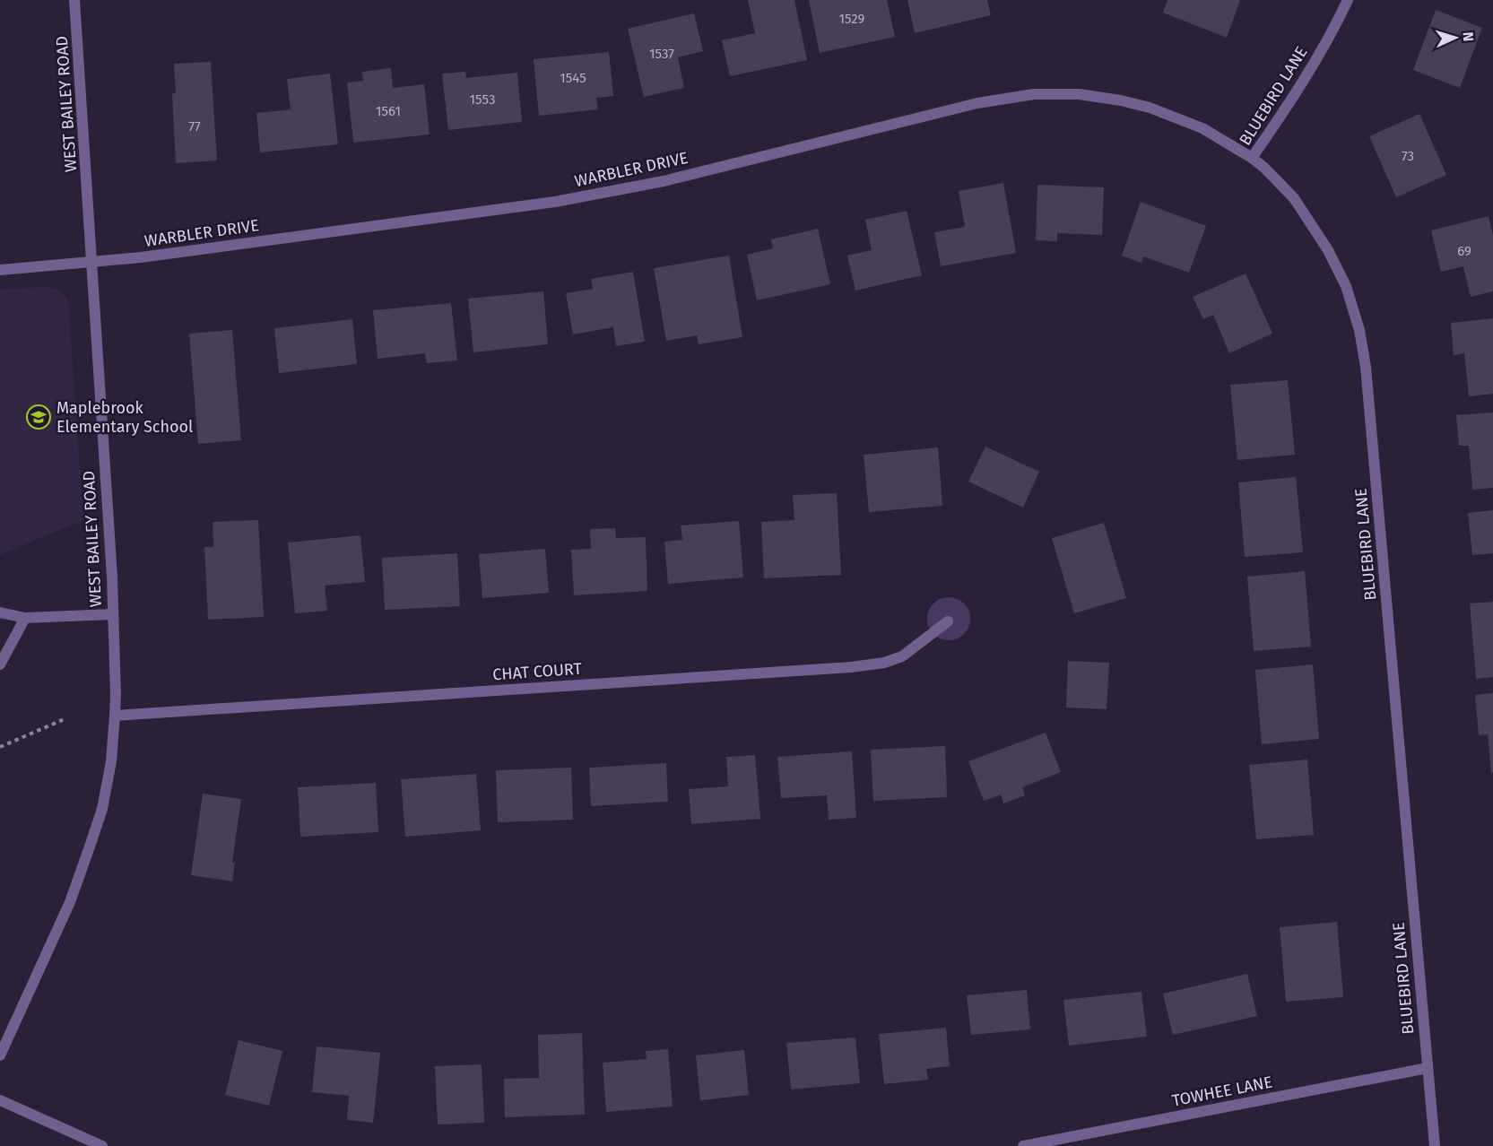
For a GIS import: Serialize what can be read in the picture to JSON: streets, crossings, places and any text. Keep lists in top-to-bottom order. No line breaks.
{"streets":{"street":["BLUEBIRD LANE","WEST BAILEY ROAD","WARBLER DRIVE","CHAT COURT","TOWHEE LANE"]},"crossings":[["BLUEBIRD LANE","WARBLER DRIVE"],["BLUEBIRD LANE","TOWHEE LANE"],["WEST BAILEY ROAD","WARBLER DRIVE"],["WEST BAILEY ROAD","CHAT COURT"]],"places":{"school or university":["Maplebrook Elementary School"]},"house_numbers":["1529","1537","1545","1553","1561","77","73","69"],"north":"right"}
